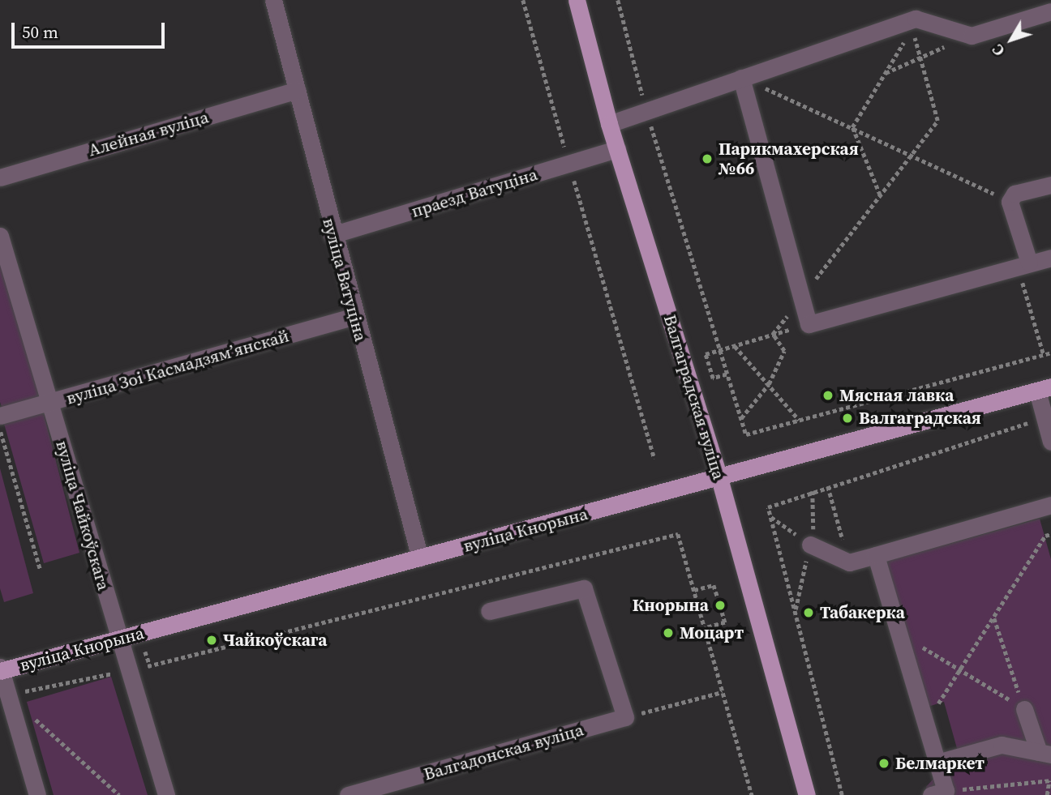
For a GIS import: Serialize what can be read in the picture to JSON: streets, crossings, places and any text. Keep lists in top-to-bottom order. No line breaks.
{"streets":{"main road":["Валгаградская вуліца","вуліца Кнорына"],"street":["Алейная вуліца","праезд Ватуціна","вуліца Ватуціна","вуліца Зоі Касмадзямʼянскай","вуліца Чайкоўскага","Валгадонская вуліца"]},"crossings":[["Алейная вуліца","вуліца Ватуціна"],["праезд Ватуціна","вуліца Ватуціна"],["праезд Ватуціна","Валгаградская вуліца"],["вуліца Ватуціна","вуліца Зоі Касмадзямʼянскай"],["вуліца Ватуціна","вуліца Кнорына"],["вуліца Зоі Касмадзямʼянскай","вуліца Чайкоўскага"],["Валгаградская вуліца","вуліца Кнорына"],["вуліца Чайкоўскага","вуліца Кнорына"]],"places":["Парикмахерская №66","Мясная лавка","Валгаградская","Кнорына","Табакерка","Моцарт","Чайкоўскага","Белмаркет"],"scale_bar":"50 m","north":"bottom left"}
